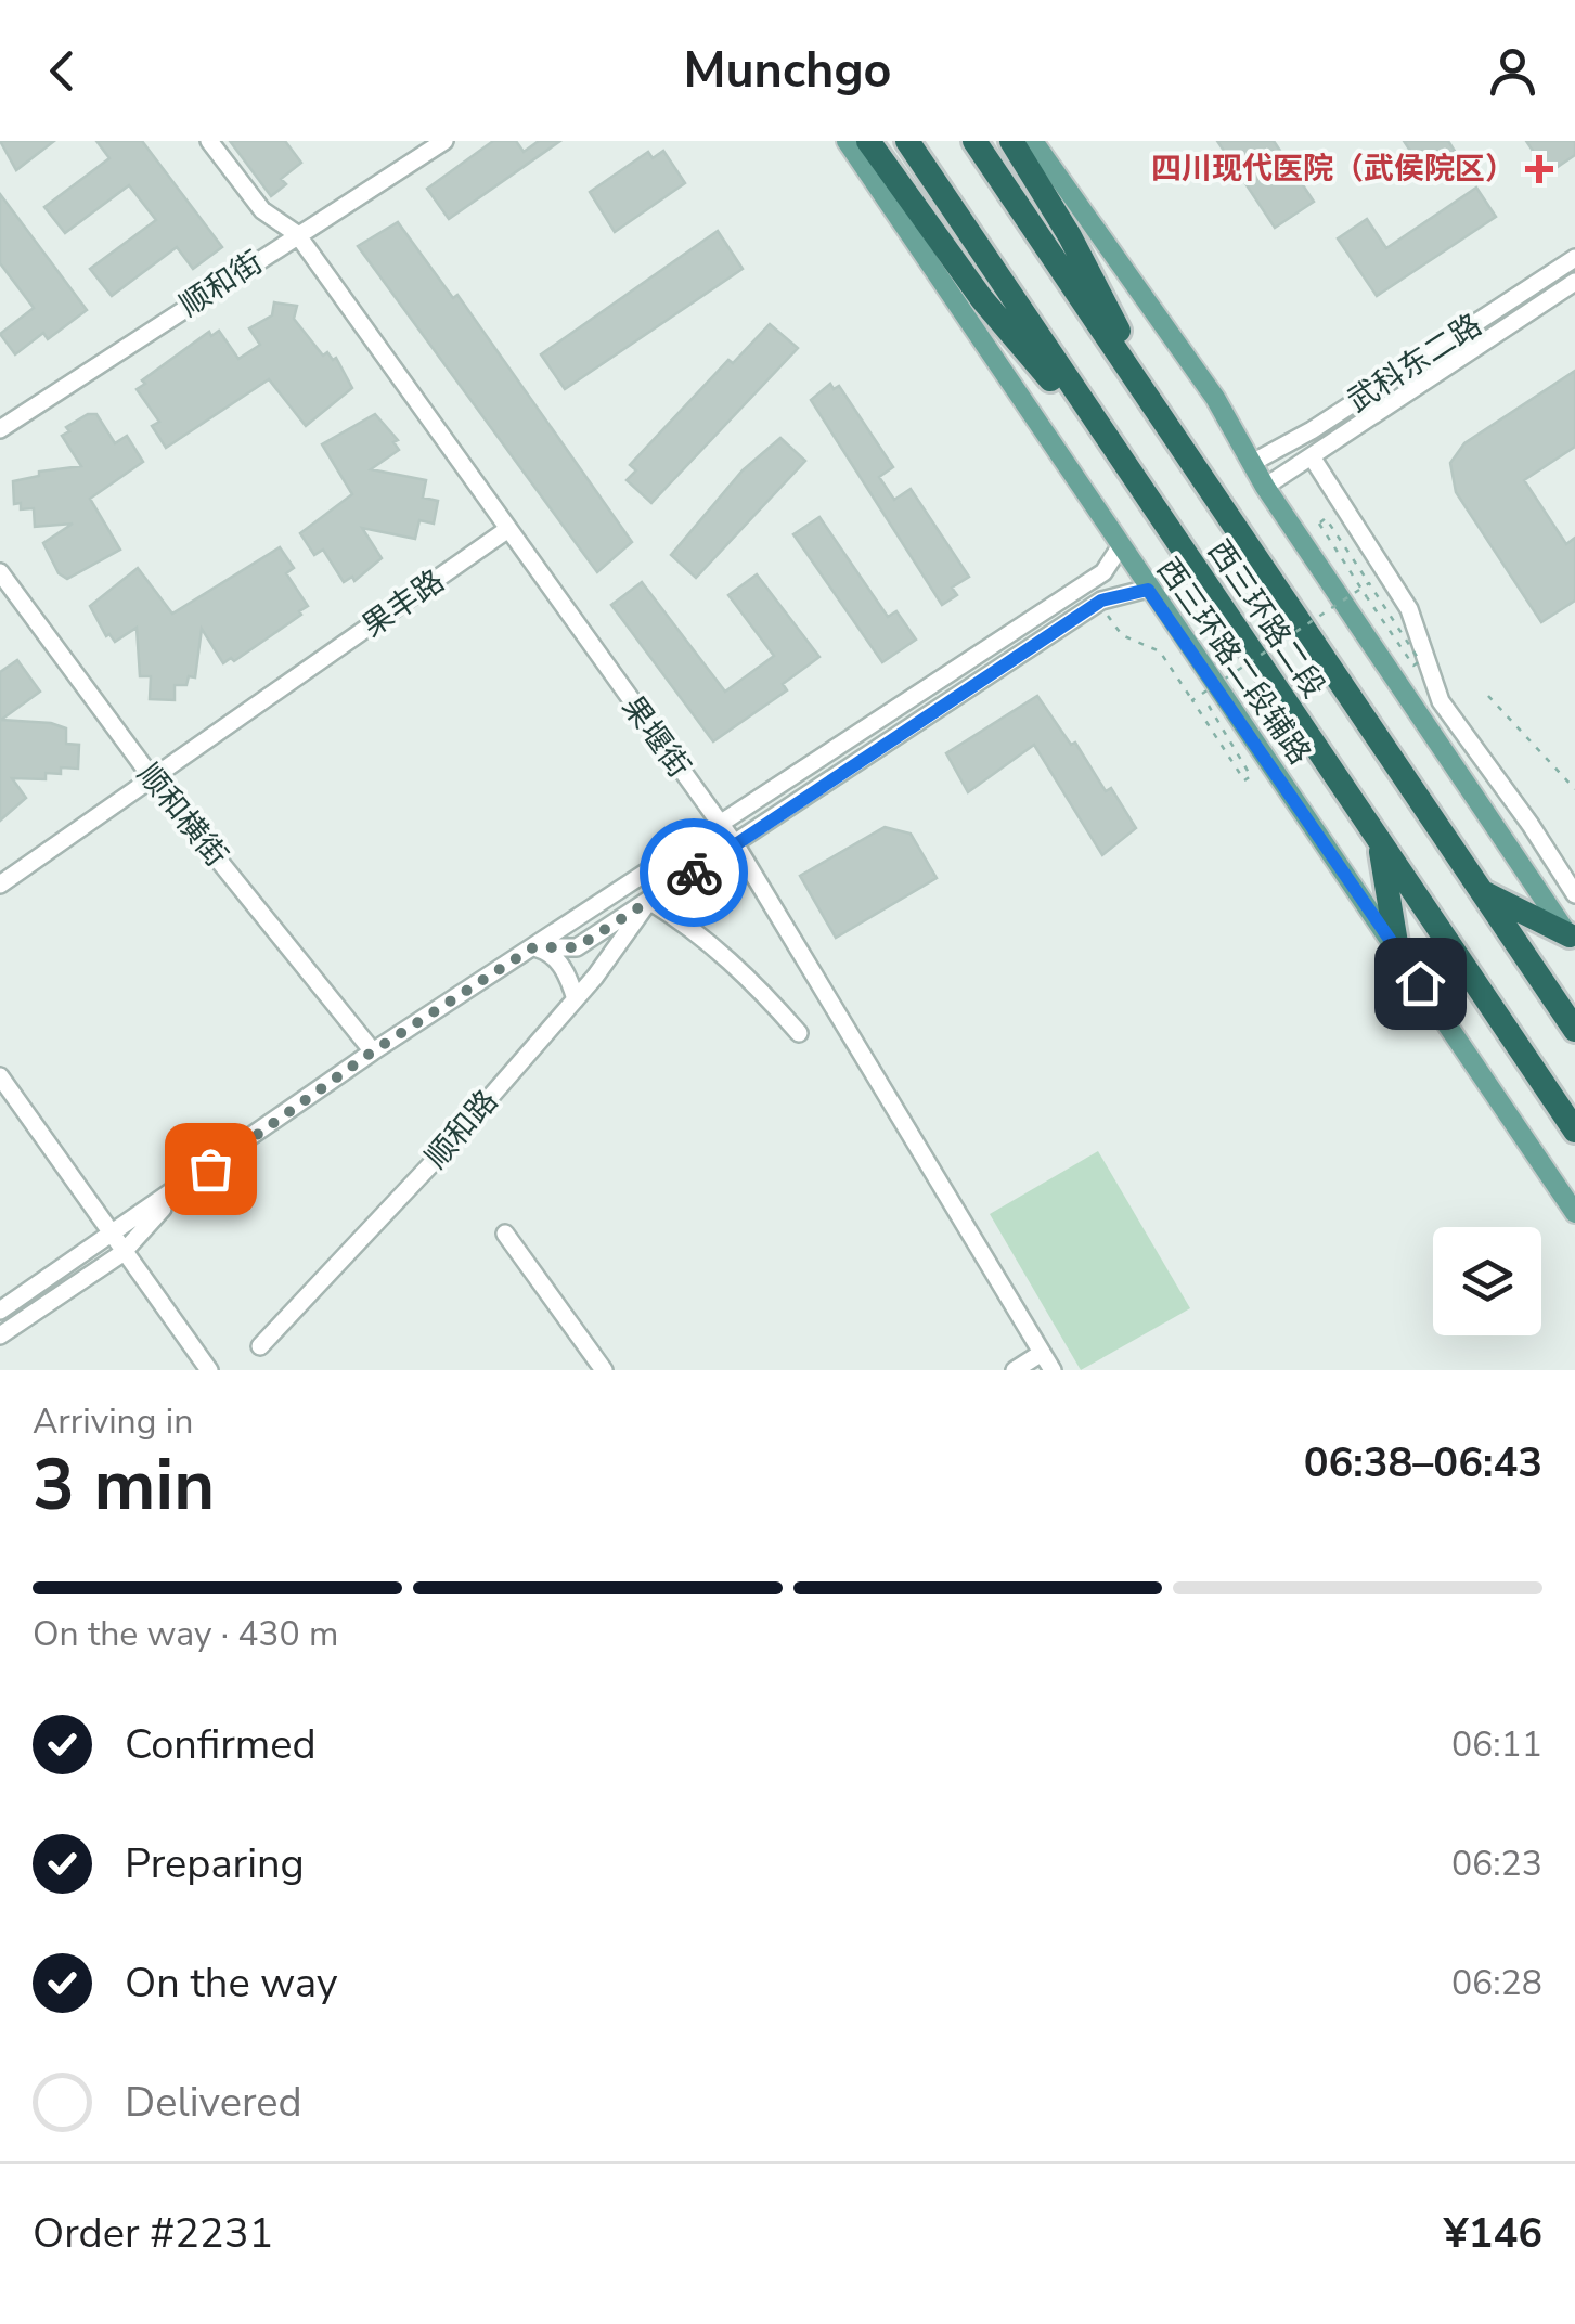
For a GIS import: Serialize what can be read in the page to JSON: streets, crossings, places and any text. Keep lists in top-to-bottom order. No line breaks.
{"streets":{"highway":["西三环路二段"],"main road":["西三环路二段辅路"],"street":["顺和街","武科东二路","果丰路","果堰街","顺和横街","顺和路"]},"crossings":[["顺和街","果堰街"],["果丰路","果堰街"],["果丰路","顺和横街"],["西三环路二段辅路","顺和路"],["果堰街","顺和路"]],"places":{"health":["四川现代医院（武侯院区）"]},"page":{"header":"Munchgo","heading":["3 min","Arriving in","06:38–06:43"],"panel":["Order #2231","¥146"],"bar":"On the way · 430 m","list":[["Confirmed","06:11"],["Preparing","06:23"],["On the way","06:28"],"Delivered"]}}
